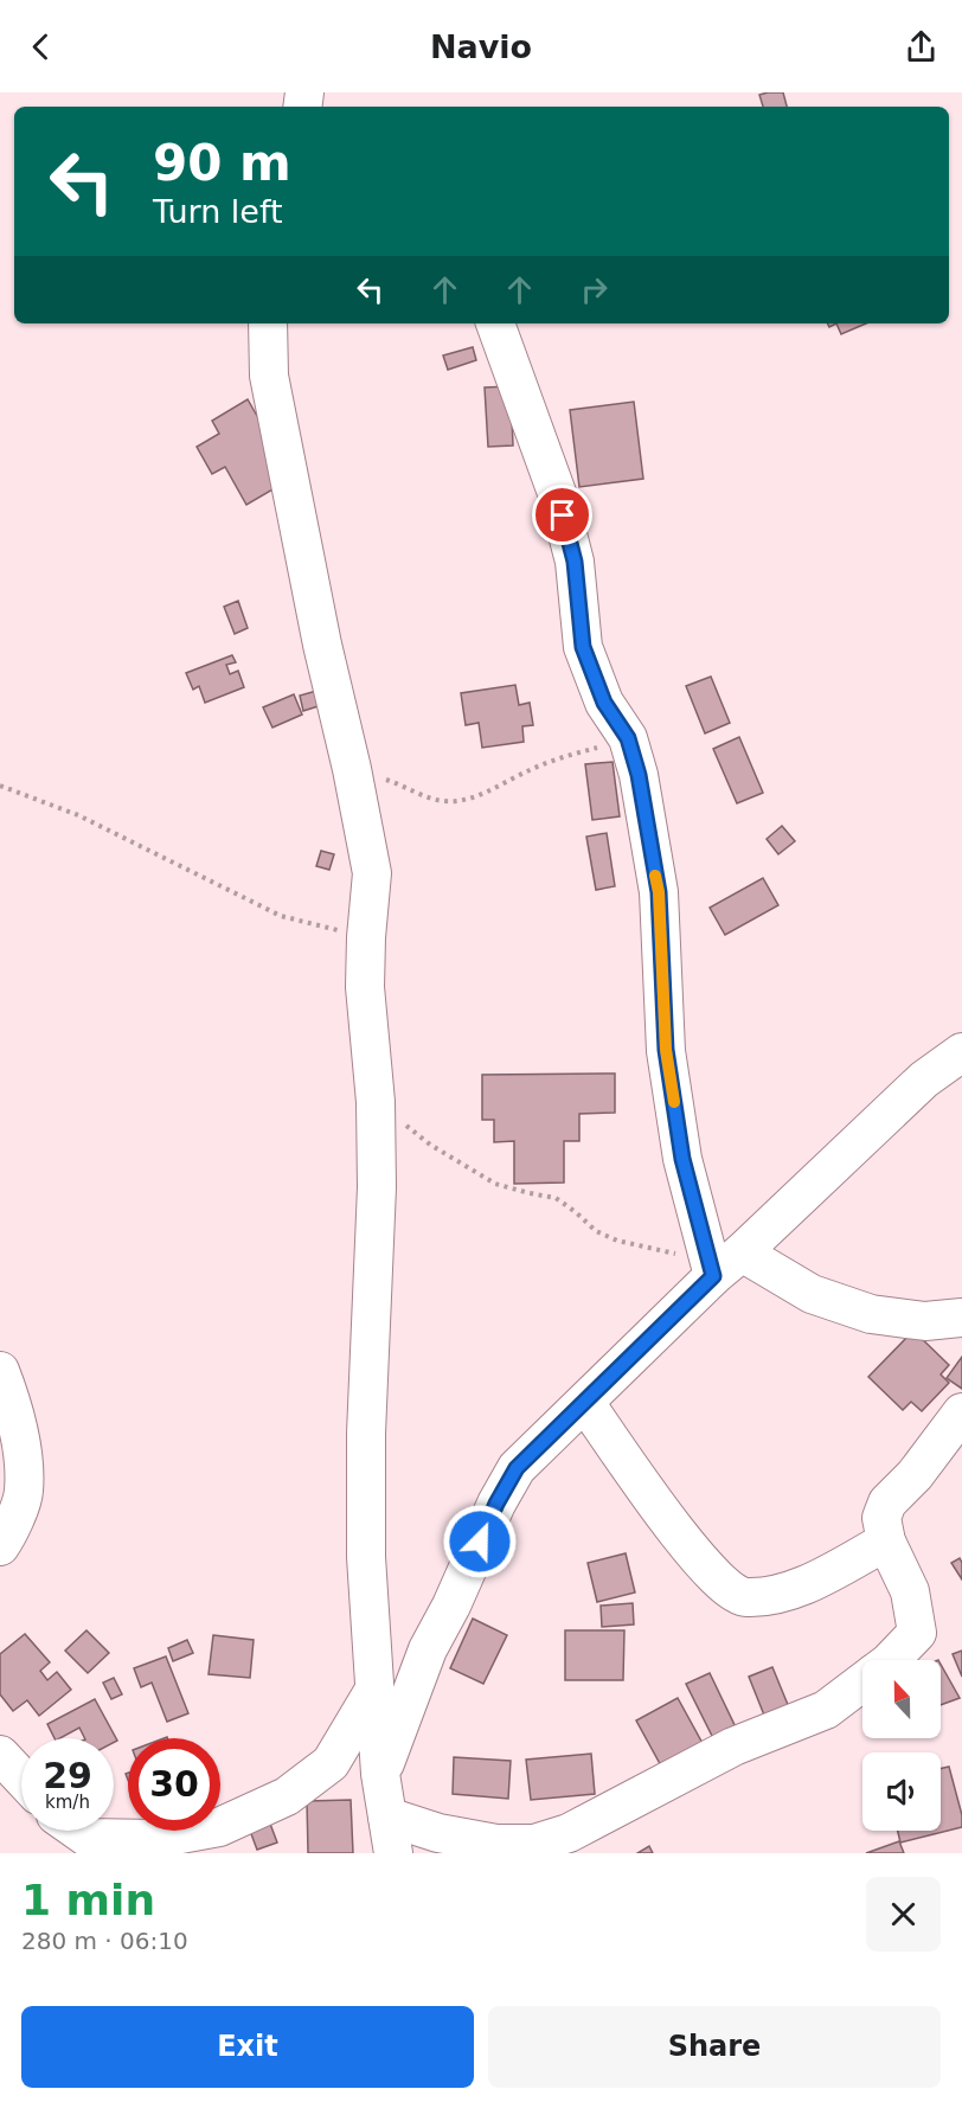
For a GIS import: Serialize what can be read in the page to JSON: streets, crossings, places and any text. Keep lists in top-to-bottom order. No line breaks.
{"north":"top","page":{"header":"Navio","turn":["90 m","Turn left"],"speed":"29 km/h","limit":"30","heading":["1 min","280 m · 06:10"],"buttons":["Exit","Share"]}}
